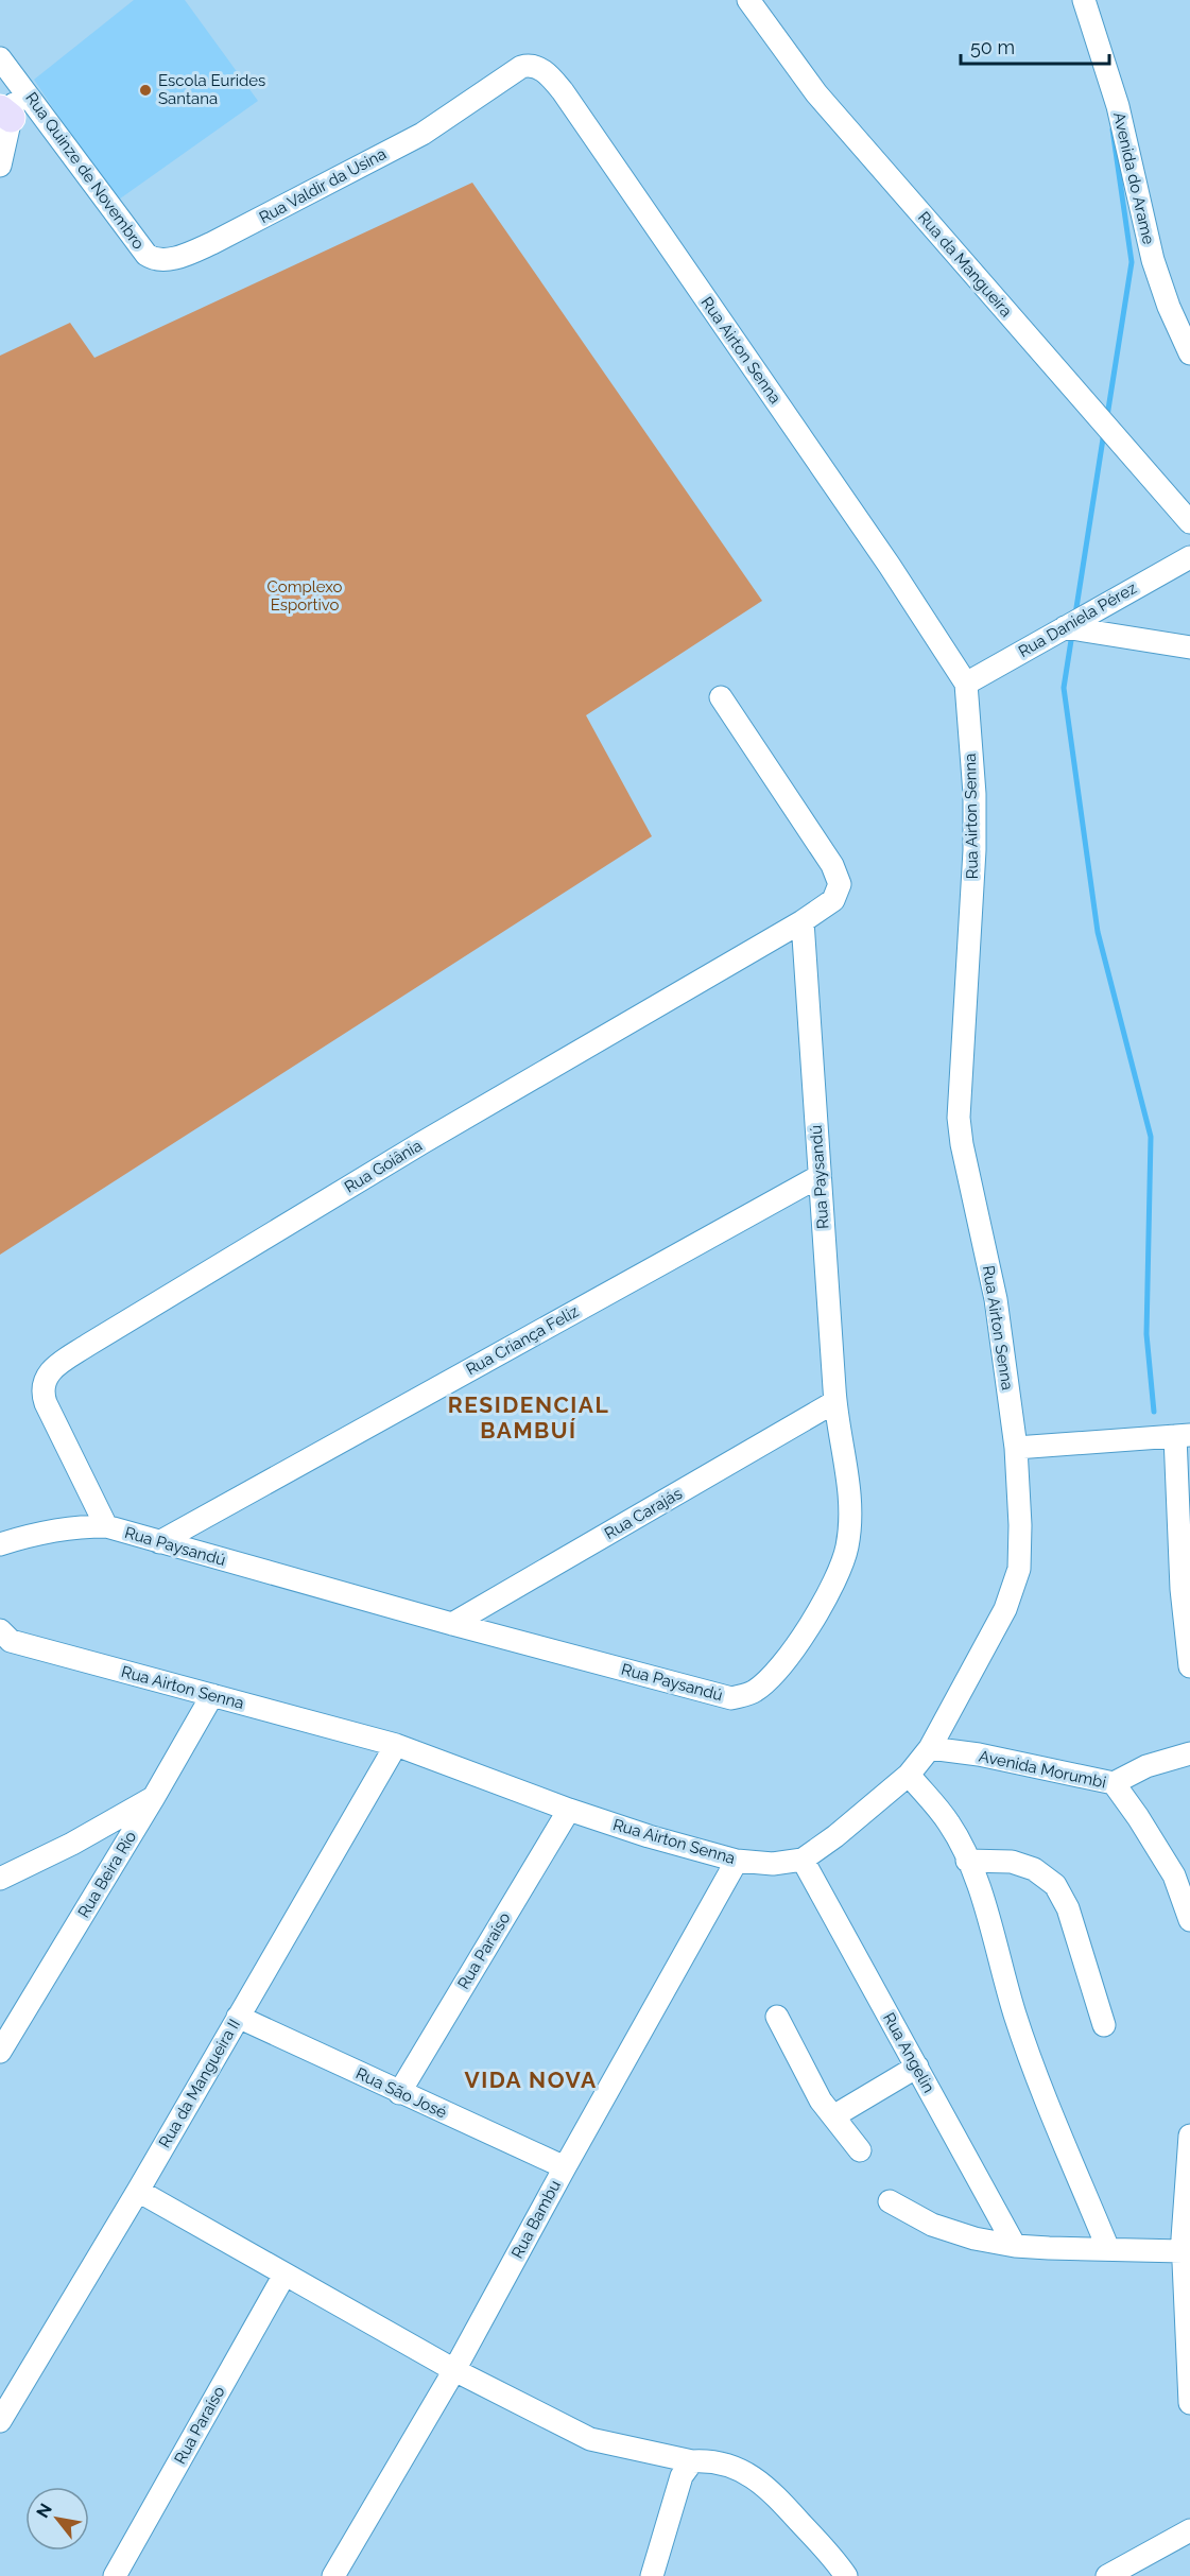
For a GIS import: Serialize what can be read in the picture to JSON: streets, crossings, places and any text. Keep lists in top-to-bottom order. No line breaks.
{"streets":{"street":["Rua Quinze de Novembro","Avenida do Arame","Rua Valdir da Usina","Rua da Mangueira","Rua Airton Senna","Rua Daniela Pérez","Rua Goiânia","Rua Paysandú","Rua Criança Feliz","Rua Carajás","Avenida Morumbi","Rua Beira Rio","Rua Paraíso","Rua Angelin","Rua da Mangueira II","Rua São José","Rua Bambu"]},"crossings":[["Rua Quinze de Novembro","Rua Valdir da Usina"],["Rua Valdir da Usina","Rua Airton Senna"],["Rua Airton Senna","Rua Daniela Pérez"],["Rua Airton Senna","Avenida Morumbi"],["Rua Airton Senna","Rua Beira Rio"],["Rua Airton Senna","Rua Paraíso"],["Rua Airton Senna","Rua Angelin"],["Rua Airton Senna","Rua da Mangueira II"],["Rua Airton Senna","Rua Bambu"],["Rua Goiânia","Rua Paysandú"],["Rua Paysandú","Rua Criança Feliz"],["Rua Paysandú","Rua Carajás"],["Rua Paraíso","Rua São José"],["Rua da Mangueira II","Rua São José"],["Rua São José","Rua Bambu"]],"districts":["RESIDENCIAL BAMBUÍ","VIDA NOVA"],"parks":["Complexo Esportivo"],"places":["Escola Eurides Santana"],"scale_bar":"50 m","north":"top left"}
